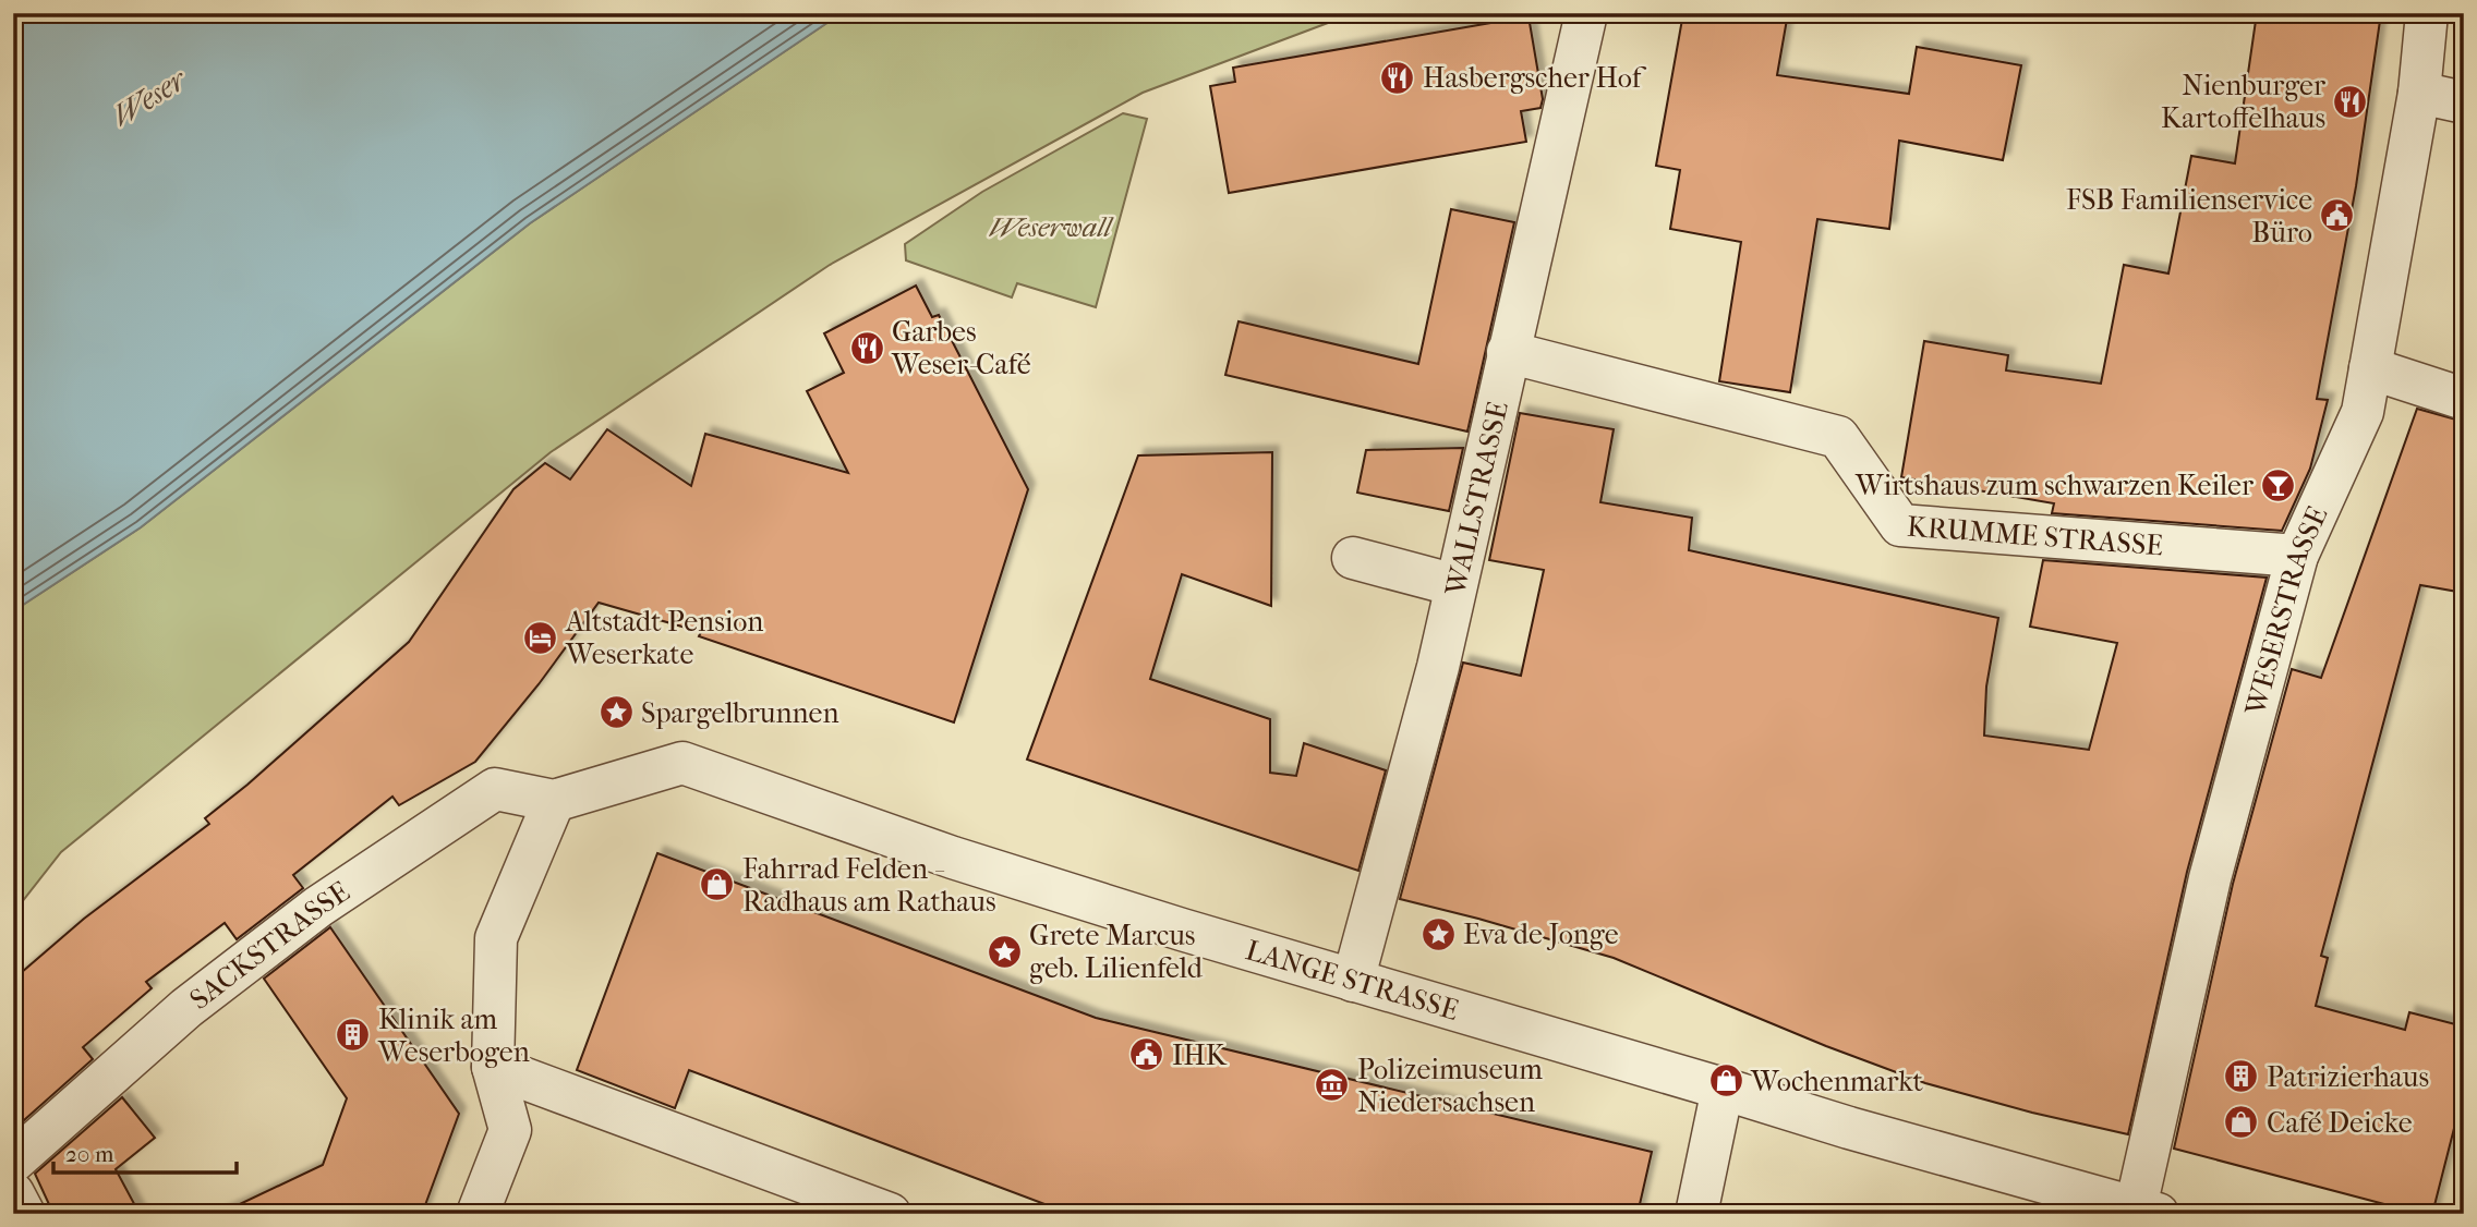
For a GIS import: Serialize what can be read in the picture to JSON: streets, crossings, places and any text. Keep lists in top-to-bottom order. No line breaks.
{"streets":{"street":["WALLSTRASSE","KRUMME STRASSE","WESERSTRASSE","SACKSTRASSE","LANGE STRASSE"]},"crossings":[["WALLSTRASSE","KRUMME STRASSE"],["WALLSTRASSE","LANGE STRASSE"],["KRUMME STRASSE","WESERSTRASSE"],["WESERSTRASSE","LANGE STRASSE"],["SACKSTRASSE","LANGE STRASSE"]],"water":["Weser"],"parks":["Weserwall"],"places":{"restaurant":["Hasbergscher Hof","Nienburger Kartoffelhaus","Garbes Weser-Café"],"public building":["FSB Familienservice Büro","IHK"],"bar":["Wirtshaus zum schwarzen Keiler"],"hotel":["Altstadt Pension Weserkate"],"place":["Spargelbrunnen","Eva de Jonge","Grete Marcus geb. Lilienfeld"],"shop":["Fahrrad Felden - Radhaus am Rathaus","Wochenmarkt","Café Deicke"],"building":["Klinik am Weserbogen","Patrizierhaus"],"museum":["Polizeimuseum Niedersachsen"]},"scale_bar":"20 m"}
